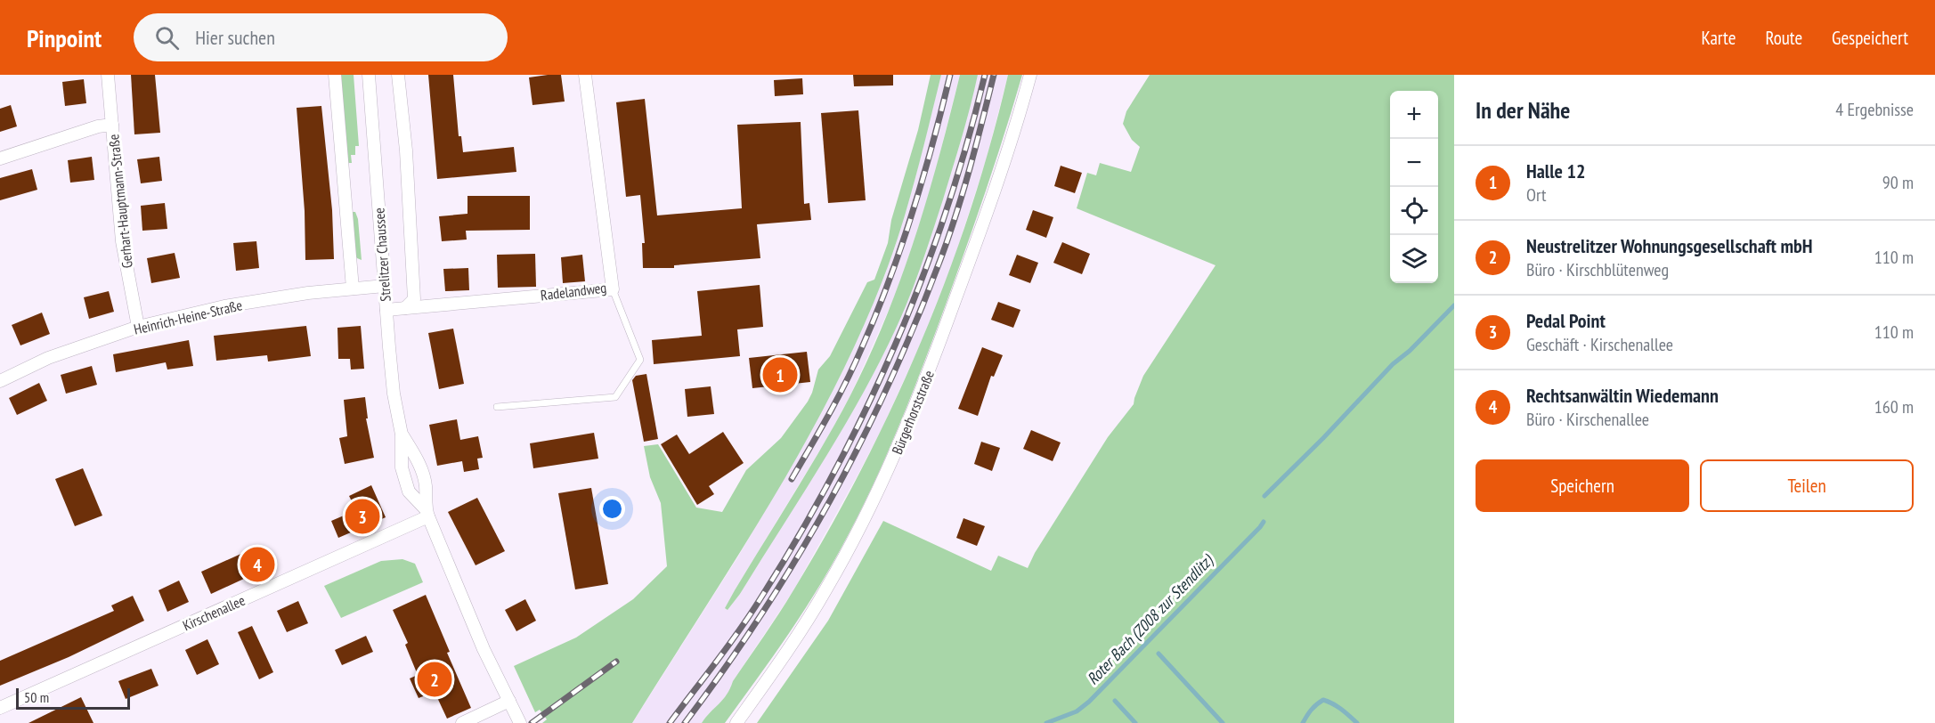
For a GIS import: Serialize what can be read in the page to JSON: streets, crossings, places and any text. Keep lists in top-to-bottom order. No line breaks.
{"streets":{"street":["Gerhart-Hauptmann-Straße","Strelitzer Chaussee","Radelandweg","Heinrich-Heine-Straße","Bürgerhorststraße","Kirschenallee"]},"crossings":[["Gerhart-Hauptmann-Straße","Heinrich-Heine-Straße"],["Strelitzer Chaussee","Radelandweg"],["Strelitzer Chaussee","Heinrich-Heine-Straße"],["Strelitzer Chaussee","Kirschenallee"]],"water":["Roter Bach (Z008 zur Stendlitz)"],"scale_bar":"50 m","page":{"header":"Pinpoint","search":"Hier suchen","nav":["Karte","Route","Gespeichert"],"heading":["In der Nähe","4 Ergebnisse"],"map_buttons":["+","−"],"list":[{"mark":"1","name":"Halle 12","note":"Ort","value":"90 m"},{"mark":"2","name":"Neustrelitzer Wohnungsgesellschaft mbH","note":"Büro · Kirschblütenweg","value":"110 m"},{"mark":"3","name":"Pedal Point","note":"Geschäft · Kirschenallee","value":"110 m"},{"mark":"4","name":"Rechtsanwältin Wiedemann","note":"Büro · Kirschenallee","value":"160 m"}],"pins":["1","3","4","2"],"buttons":["Speichern","Teilen"],"scale":"50 m"}}
